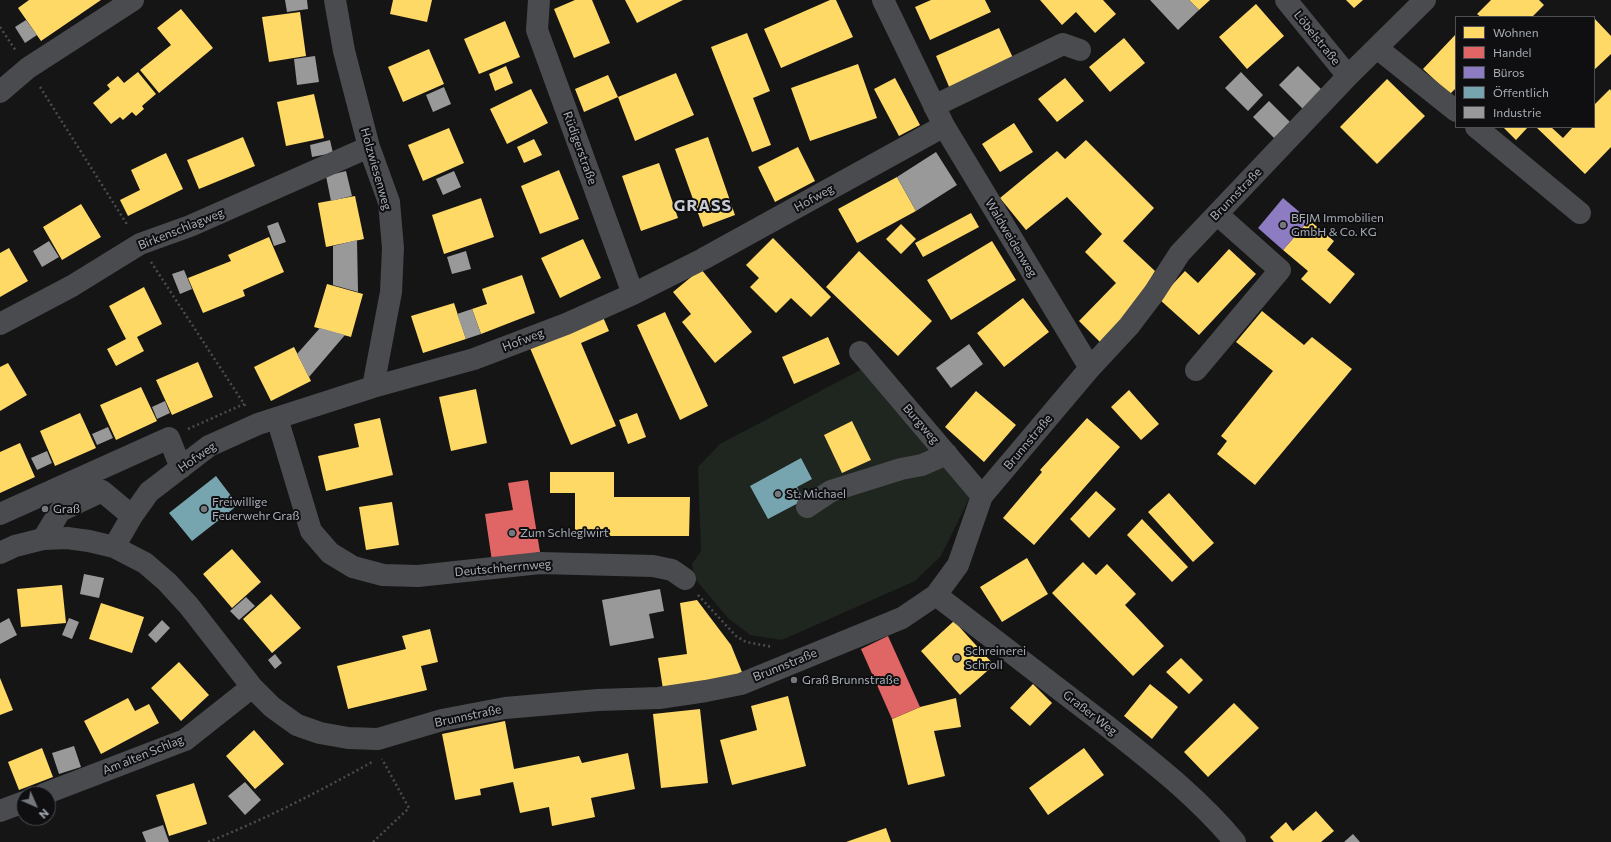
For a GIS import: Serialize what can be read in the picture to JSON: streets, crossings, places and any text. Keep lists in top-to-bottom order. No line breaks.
{"streets":{"street":["Löbelstraße","Rüdigerstraße","Holzwiesenweg","Brunnstraße","Hofweg","Birkenschlagweg","Waldweidenweg","Burgweg","Deutschherrnweg","Graßer Weg","Am alten Schlag"]},"crossings":[["Löbelstraße","Brunnstraße"],["Rüdigerstraße","Hofweg"],["Holzwiesenweg","Hofweg"],["Holzwiesenweg","Birkenschlagweg"],["Brunnstraße","Hofweg"],["Brunnstraße","Waldweidenweg"],["Brunnstraße","Burgweg"],["Brunnstraße","Graßer Weg"],["Brunnstraße","Am alten Schlag"],["Hofweg","Waldweidenweg"],["Hofweg","Deutschherrnweg"]],"districts":["GRASS"],"places":["BFJM Immobilien GmbH & Co. KG","St. Michael","Graß","Freiwillige Feuerwehr Graß","Zum Schleglwirt","Schreinerei Schroll","Graß Brunnstraße"],"legend":["Wohnen","Handel","Büros","Öffentlich","Industrie"],"north":"bottom right"}
